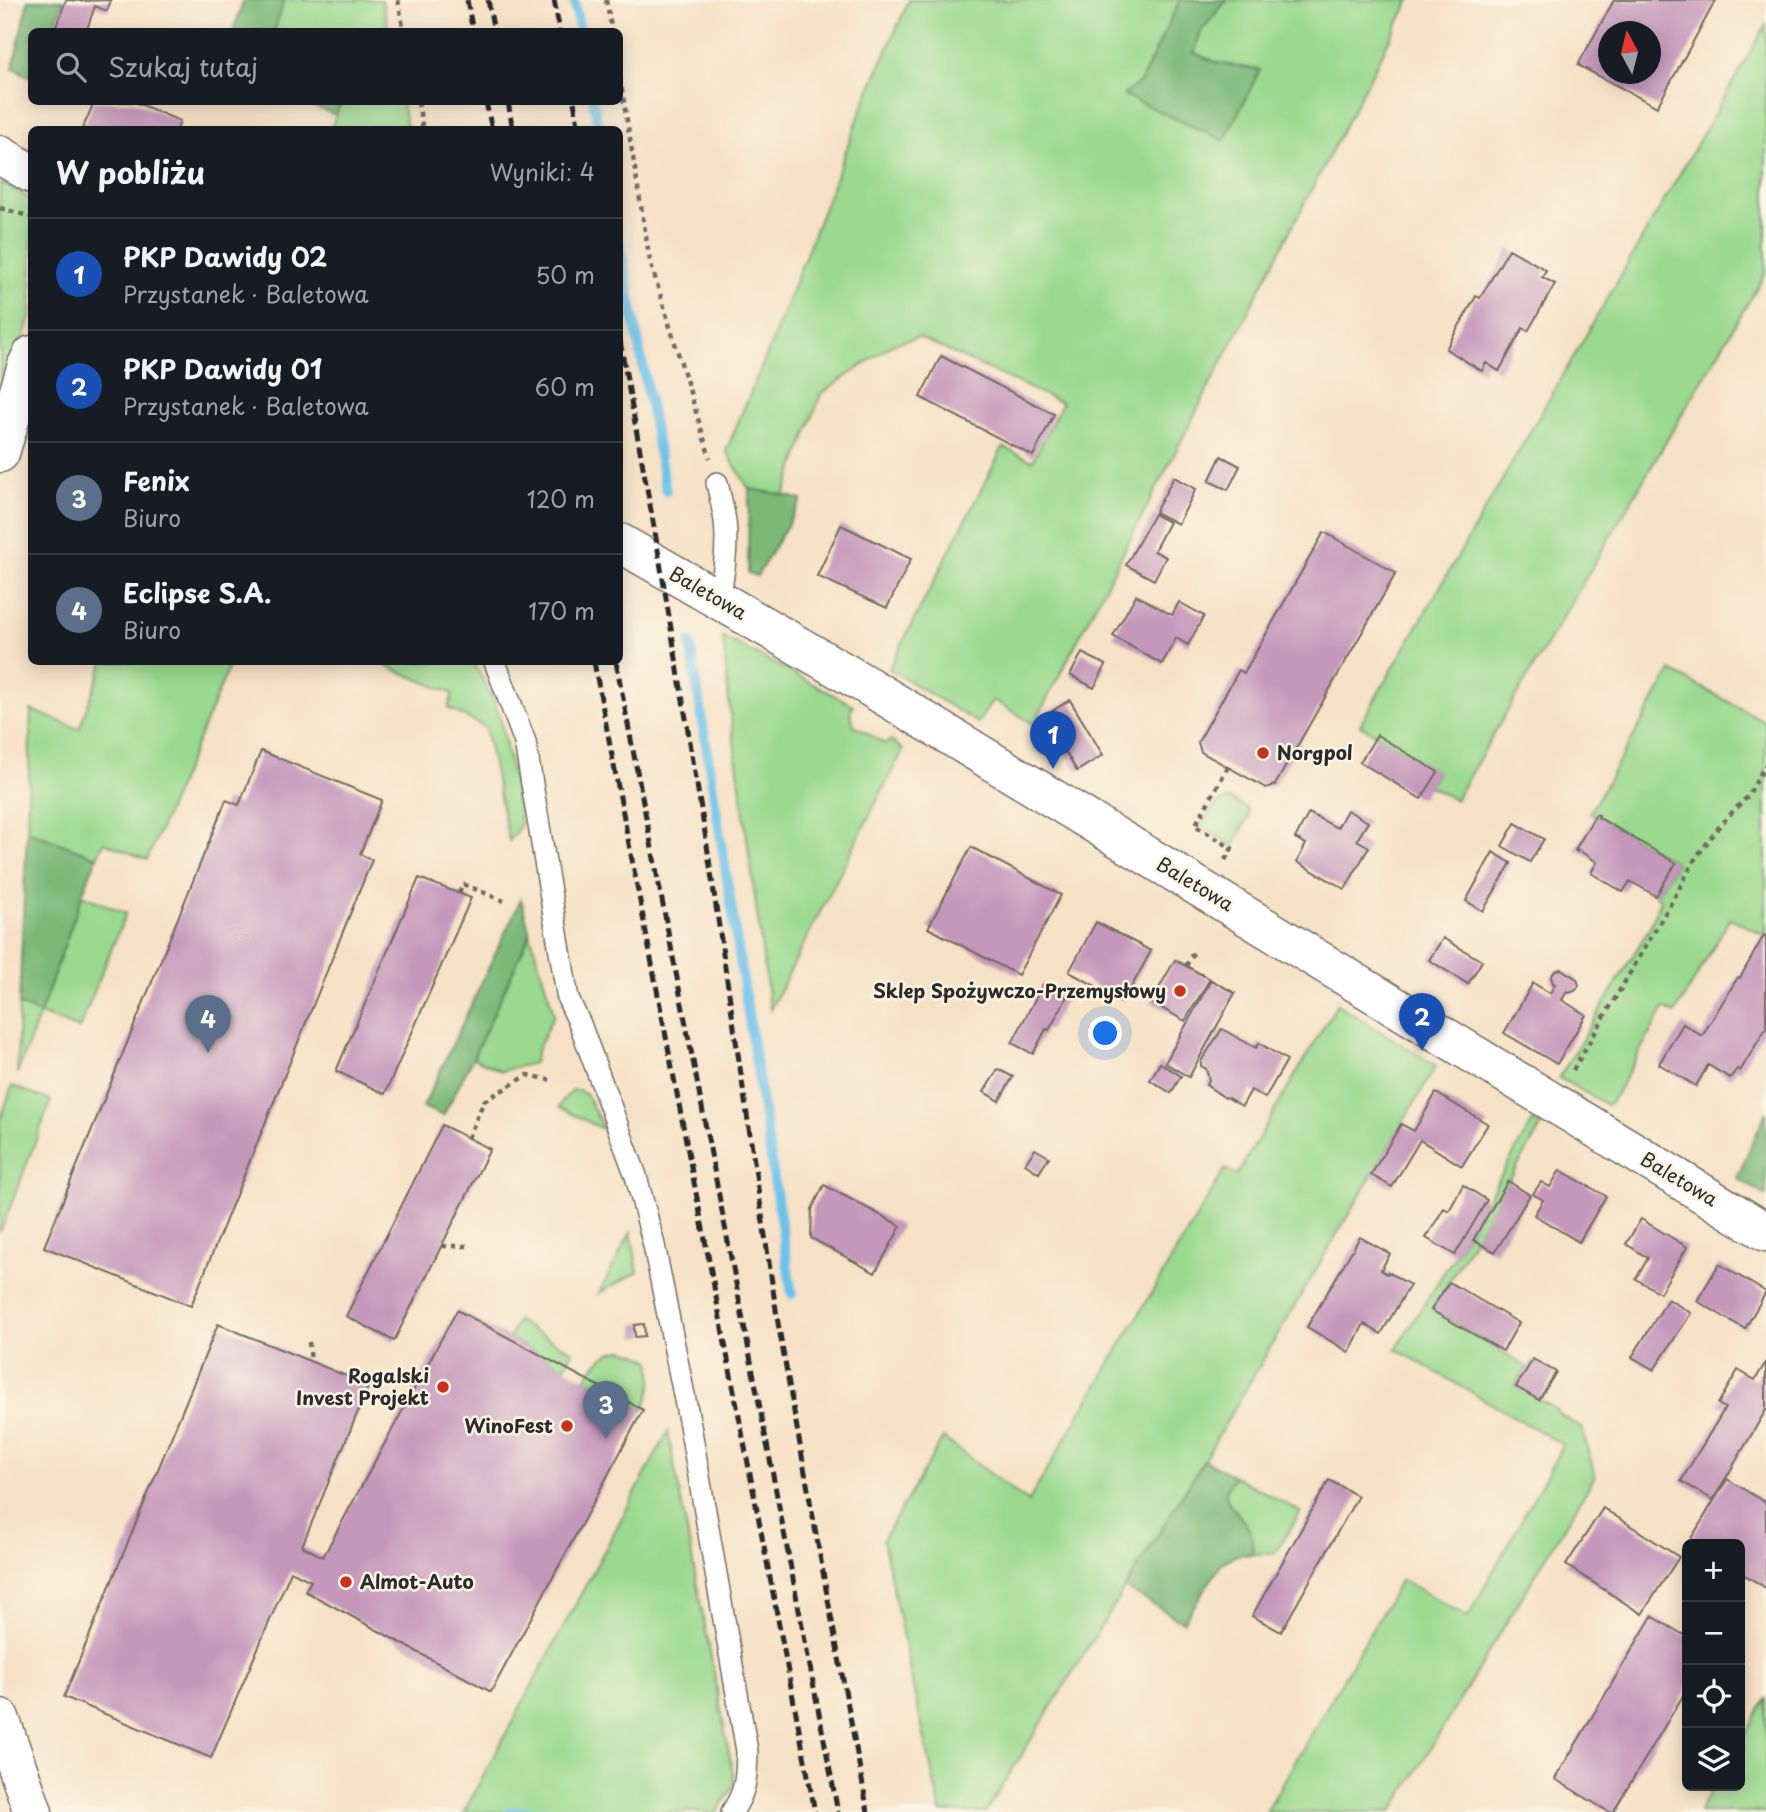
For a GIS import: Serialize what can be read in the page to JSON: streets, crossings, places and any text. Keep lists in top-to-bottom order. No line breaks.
{"streets":{"street":["Baletowa"]},"places":["Norgpol","Sklep Spożywczo-Przemysłowy","Rogalski Invest Projekt","WinoFest","Almot-Auto"],"north":"top","page":{"search":"Szukaj tutaj","heading":["W pobliżu","Wyniki: 4"],"list":[{"mark":"1","name":"PKP Dawidy 02","note":"Przystanek · Baletowa","value":"50 m"},{"mark":"2","name":"PKP Dawidy 01","note":"Przystanek · Baletowa","value":"60 m"},{"mark":"3","name":"Fenix","note":"Biuro","value":"120 m"},{"mark":"4","name":"Eclipse S.A.","note":"Biuro","value":"170 m"}],"pins":["1","2","4","3"],"map_buttons":["+","−"]}}
